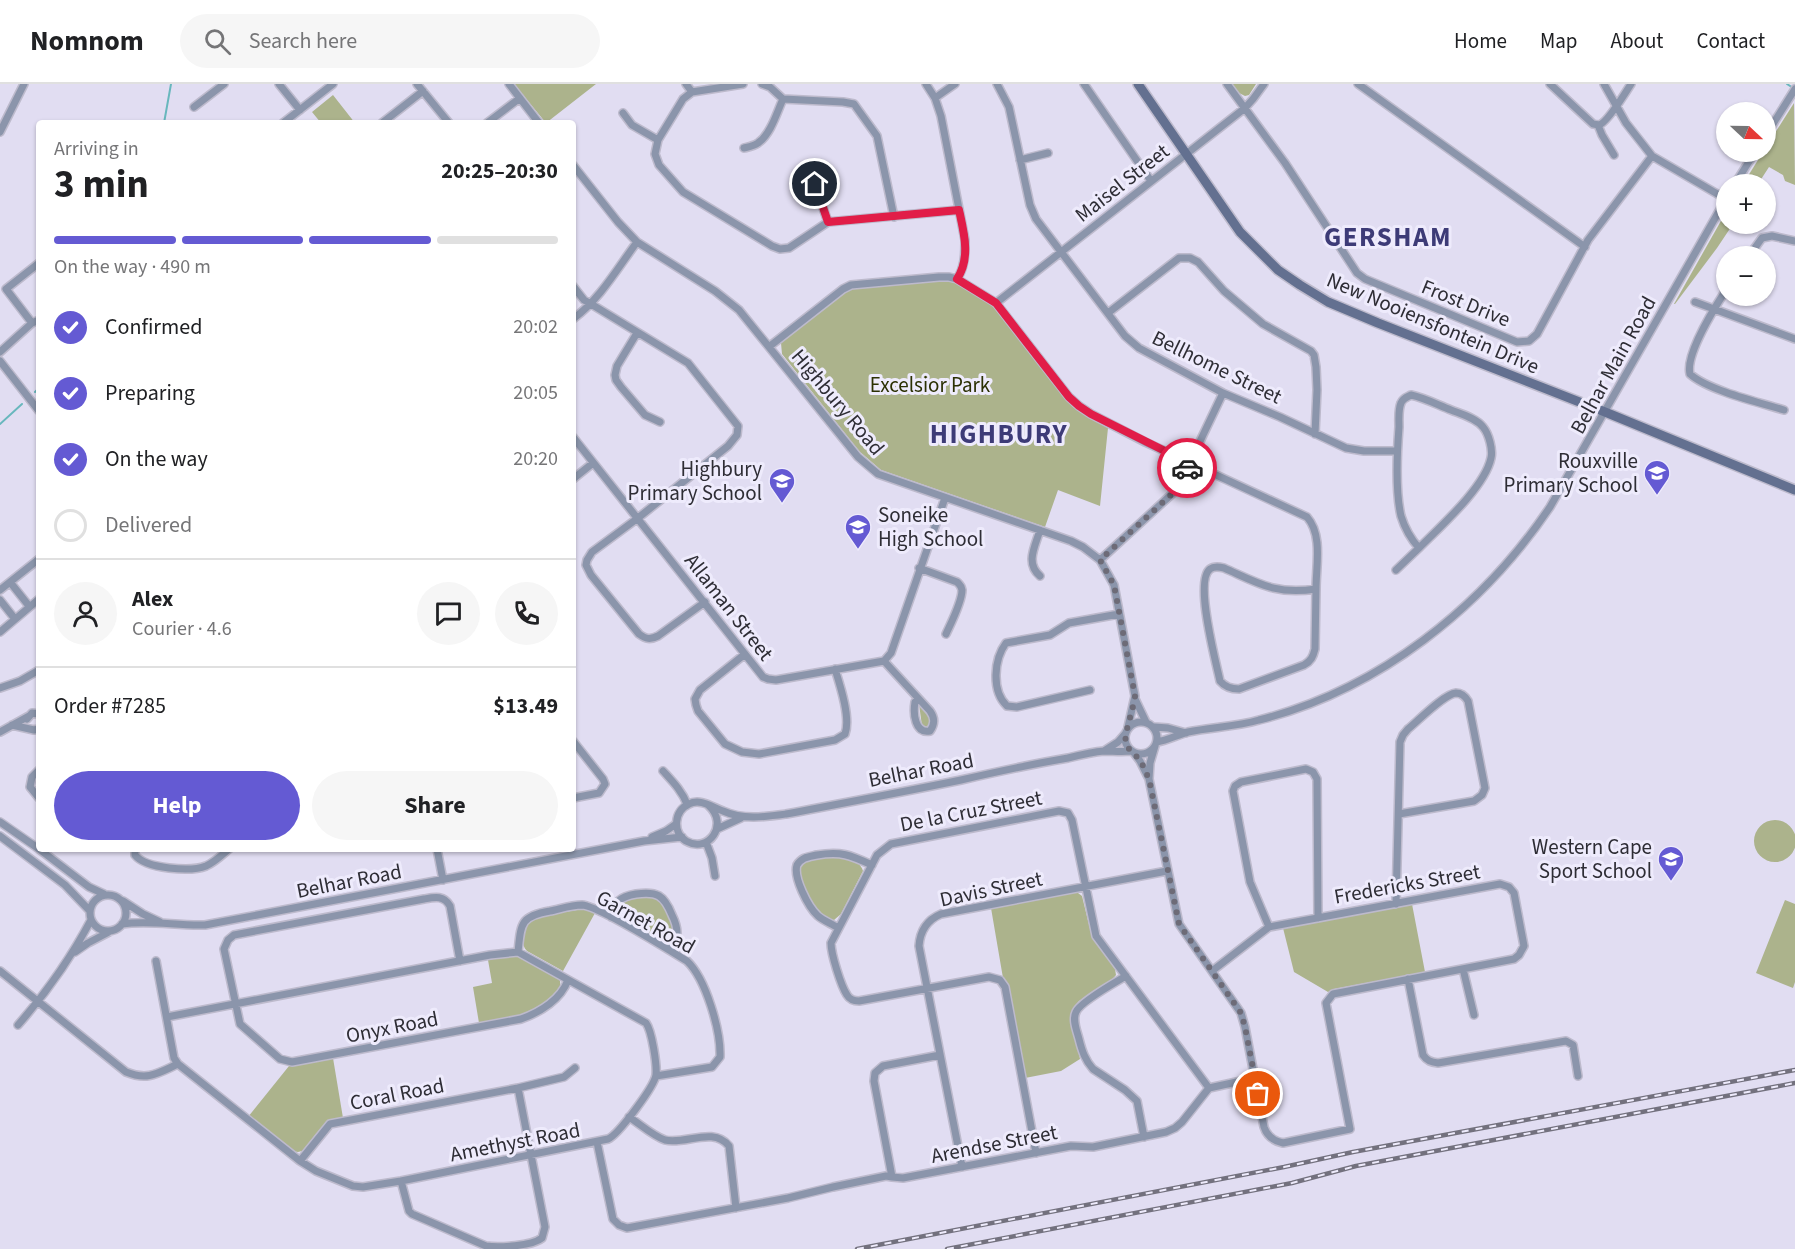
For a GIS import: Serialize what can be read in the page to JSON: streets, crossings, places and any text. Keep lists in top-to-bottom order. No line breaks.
{"streets":{"street":["Maisel Street","Frost Drive","New Nooiensfontein Drive","Belhar Main Road","Bellhome Street","Highbury Road","Allaman Street","Belhar Road","De la Cruz Street","Fredericks Street","Davis Street","Garnet Road","Onyx Road","Coral Road","Amethyst Road","Arendse Street"]},"crossings":[["Maisel Street","Frost Drive"],["Maisel Street","New Nooiensfontein Drive"],["Maisel Street","Bellhome Street"],["New Nooiensfontein Drive","Belhar Main Road"],["Highbury Road","Belhar Road"],["De la Cruz Street","Davis Street"],["De la Cruz Street","Arendse Street"],["Davis Street","Arendse Street"],["Garnet Road","Amethyst Road"],["Coral Road","Amethyst Road"],["Amethyst Road","Arendse Street"]],"districts":["GERSHAM","HIGHBURY"],"parks":["Excelsior Park"],"places":{"school or university":["Rouxville Primary School","Highbury Primary School","Soneike High School","Western Cape Sport School"]},"north":"right","page":{"header":"Nomnom","search":"Search here","nav":["Home","Map","About","Contact"],"map_buttons":["+","−"],"heading":["3 min","Arriving in","20:25–20:30"],"panel":["Alex","Courier · 4.6","Order #7285","$13.49"],"bar":"On the way · 490 m","list":[["Confirmed","20:02"],["Preparing","20:05"],["On the way","20:20"],"Delivered"],"buttons":["Help","Share"]}}
